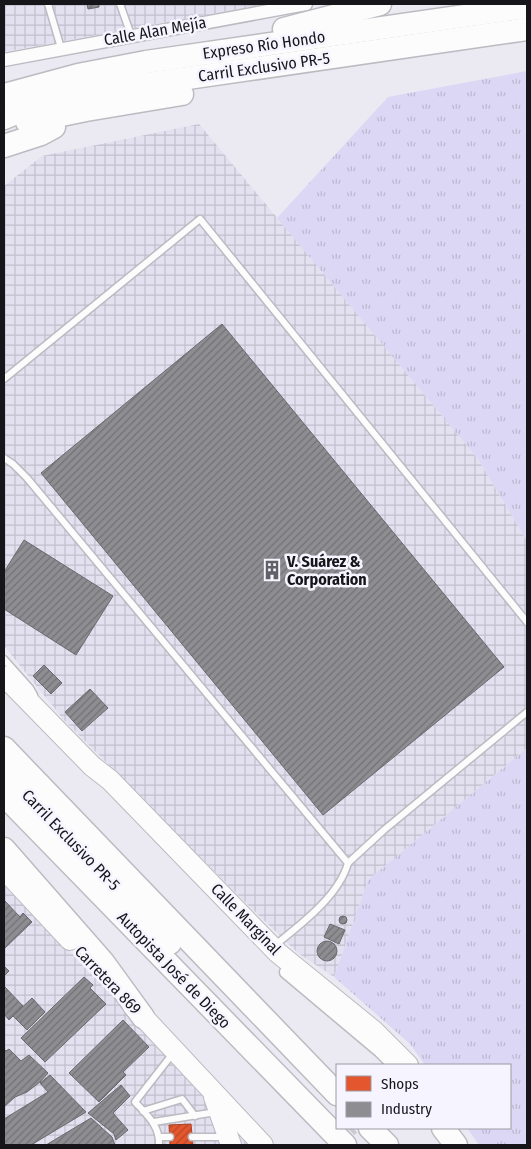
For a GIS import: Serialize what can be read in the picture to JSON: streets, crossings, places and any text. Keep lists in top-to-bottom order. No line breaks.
{"streets":{"highway":["Expreso Río Hondo","Carril Exclusivo PR-5","Calle Marginal","Autopista José de Diego","Carretera 869"],"street":["Calle Alan Mejía"]},"places":{"building":["V. Suárez & Corporation"]},"legend":["Shops","Industry"]}
